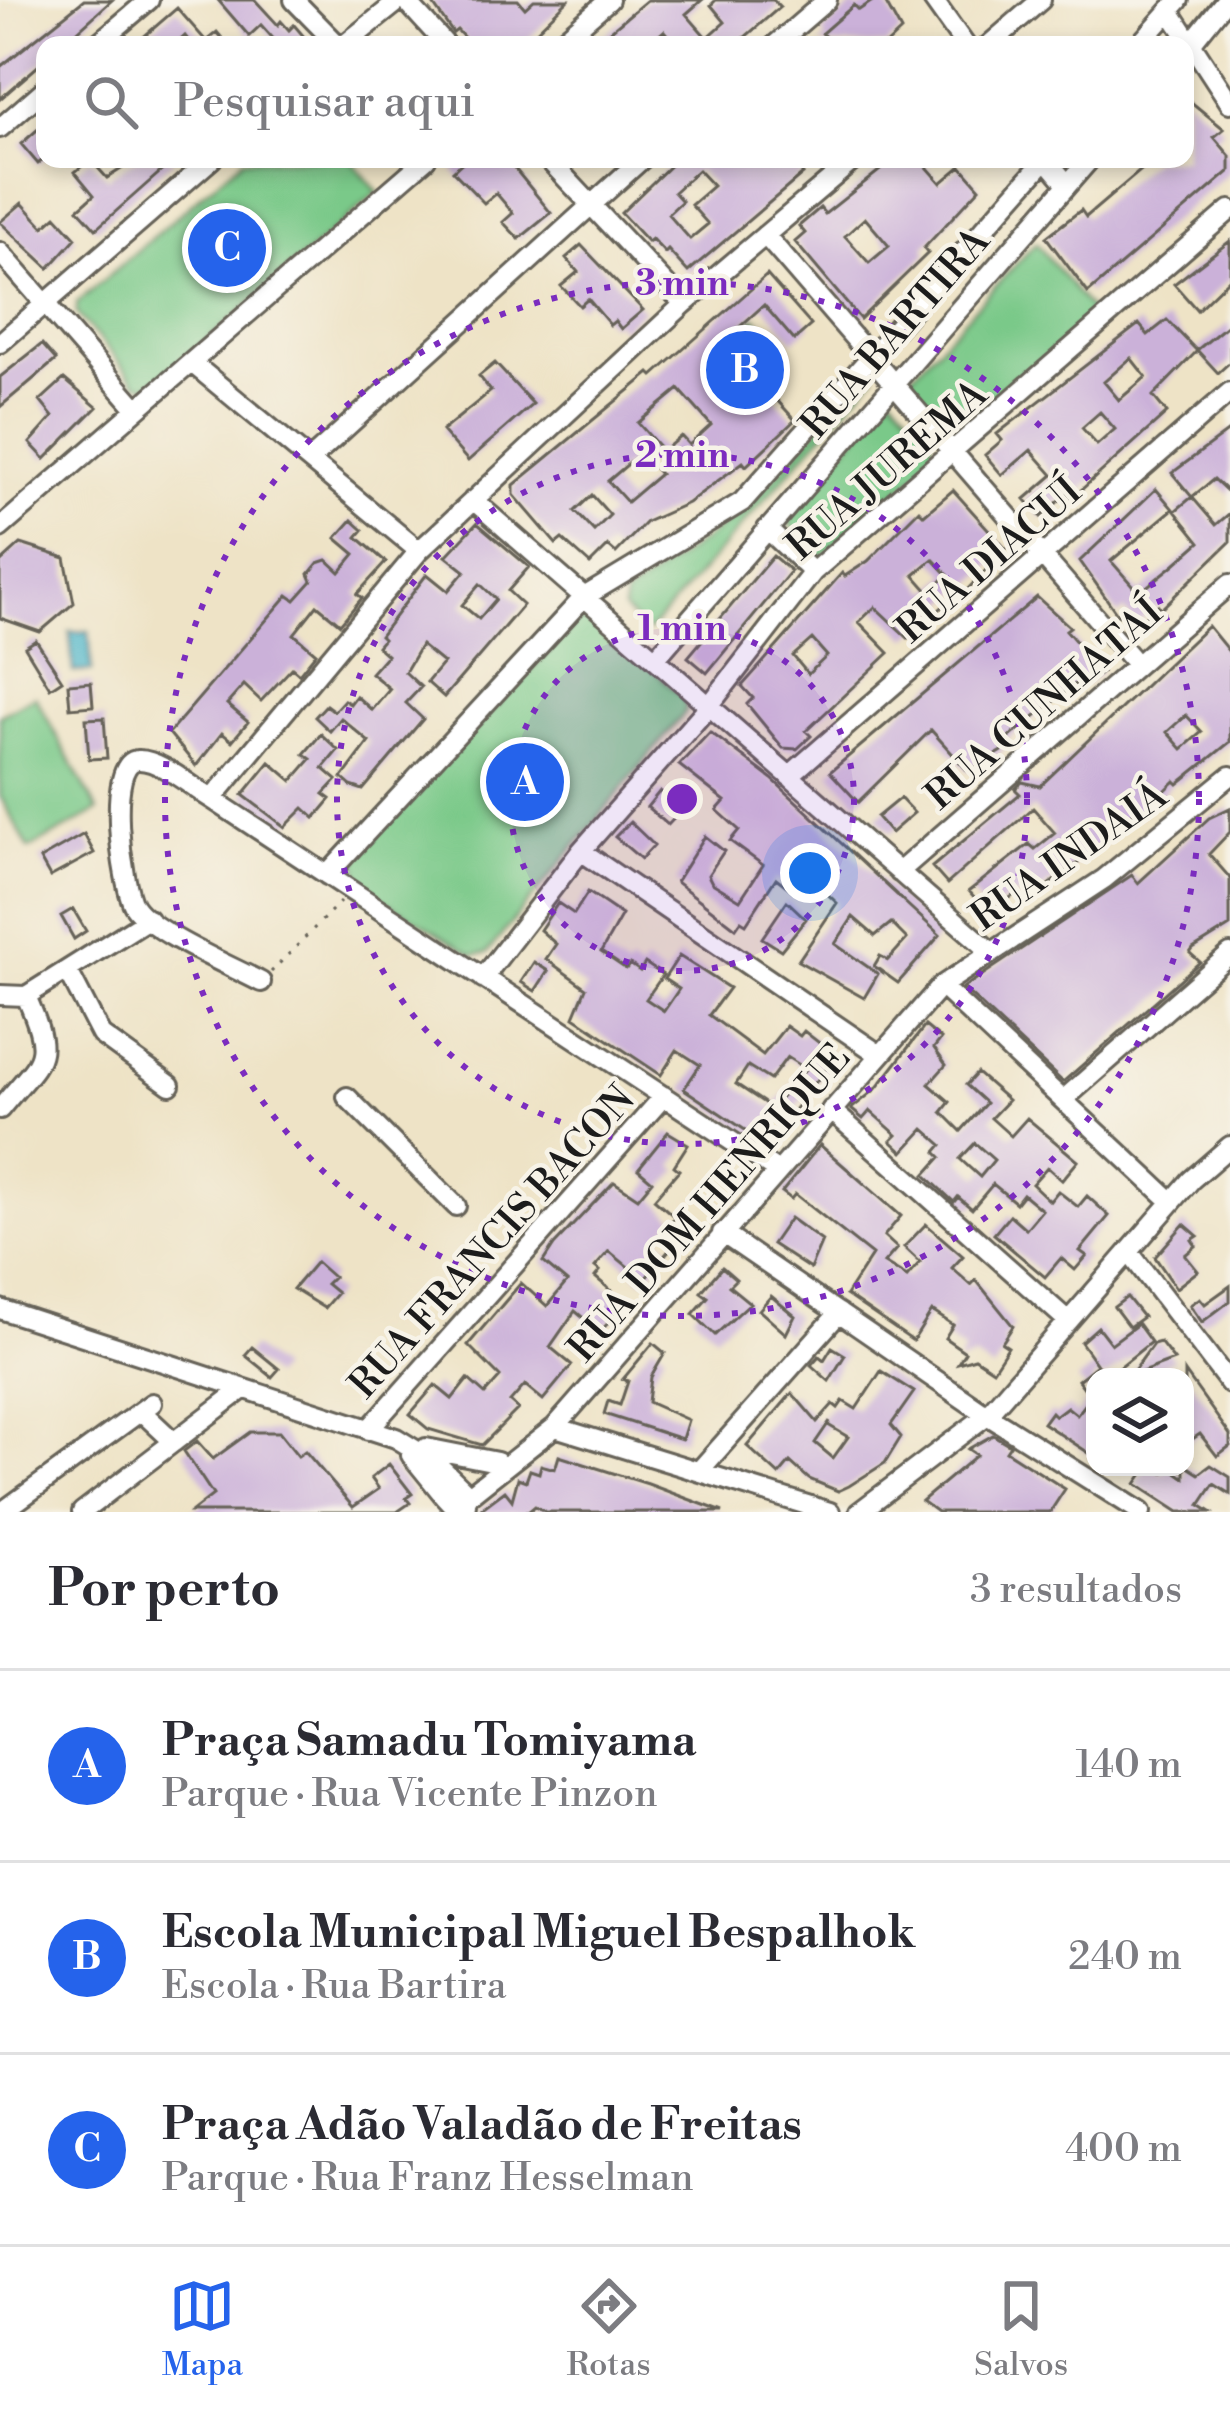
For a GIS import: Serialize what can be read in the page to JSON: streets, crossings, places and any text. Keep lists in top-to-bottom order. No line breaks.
{"streets":{"street":["RUA BARTIRA","RUA JUREMA","RUA DIACUÍ","RUA CUNHATAÍ","RUA INDAIÁ","RUA DOM HENRIQUE","RUA FRANCIS BACON"]},"crossings":[["RUA INDAIÁ","RUA DOM HENRIQUE"]],"page":{"search":"Pesquisar aqui","pins":["C","B","A"],"heading":["Por perto","3 resultados"],"list":[{"mark":"A","name":"Praça Samadu Tomiyama","note":"Parque · Rua Vicente Pinzon","value":"140 m"},{"mark":"B","name":"Escola Municipal Miguel Bespalhok","note":"Escola · Rua Bartira","value":"240 m"},{"mark":"C","name":"Praça Adão Valadão de Freitas","note":"Parque · Rua Franz Hesselman","value":"400 m"}],"nav":["Mapa","Rotas","Salvos"]},"rings":["3 min","2 min","1 min"]}
